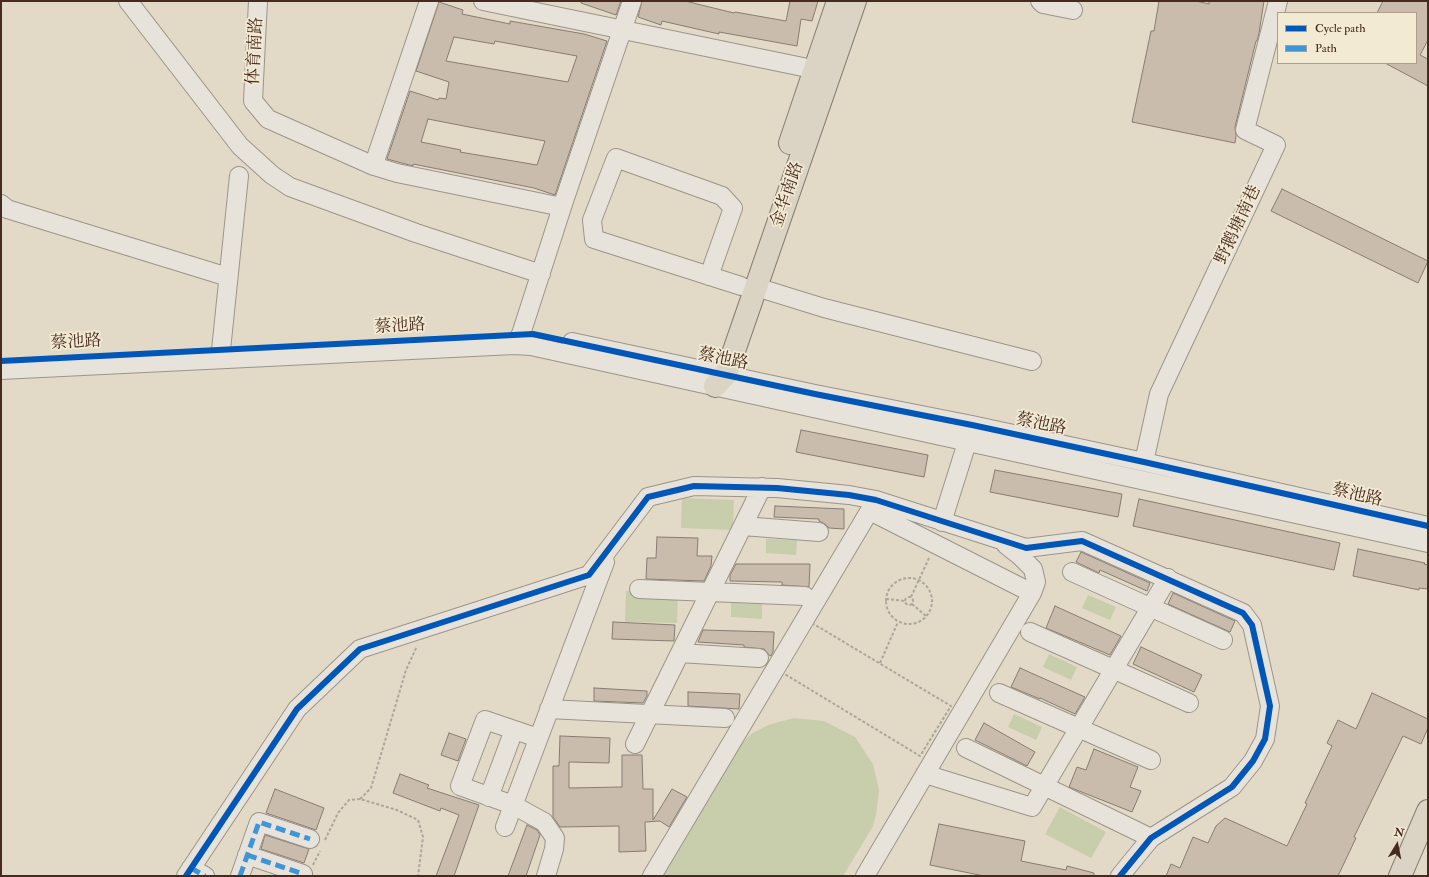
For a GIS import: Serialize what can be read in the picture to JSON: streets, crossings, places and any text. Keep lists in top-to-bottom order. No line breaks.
{"streets":{"main road":["金华南路"],"street":["体育南路","野鹅塘南巷","蔡池路"]},"crossings":[["金华南路","蔡池路"],["野鹅塘南巷","蔡池路"]],"legend":["Cycle path","Path"],"north":"top"}
